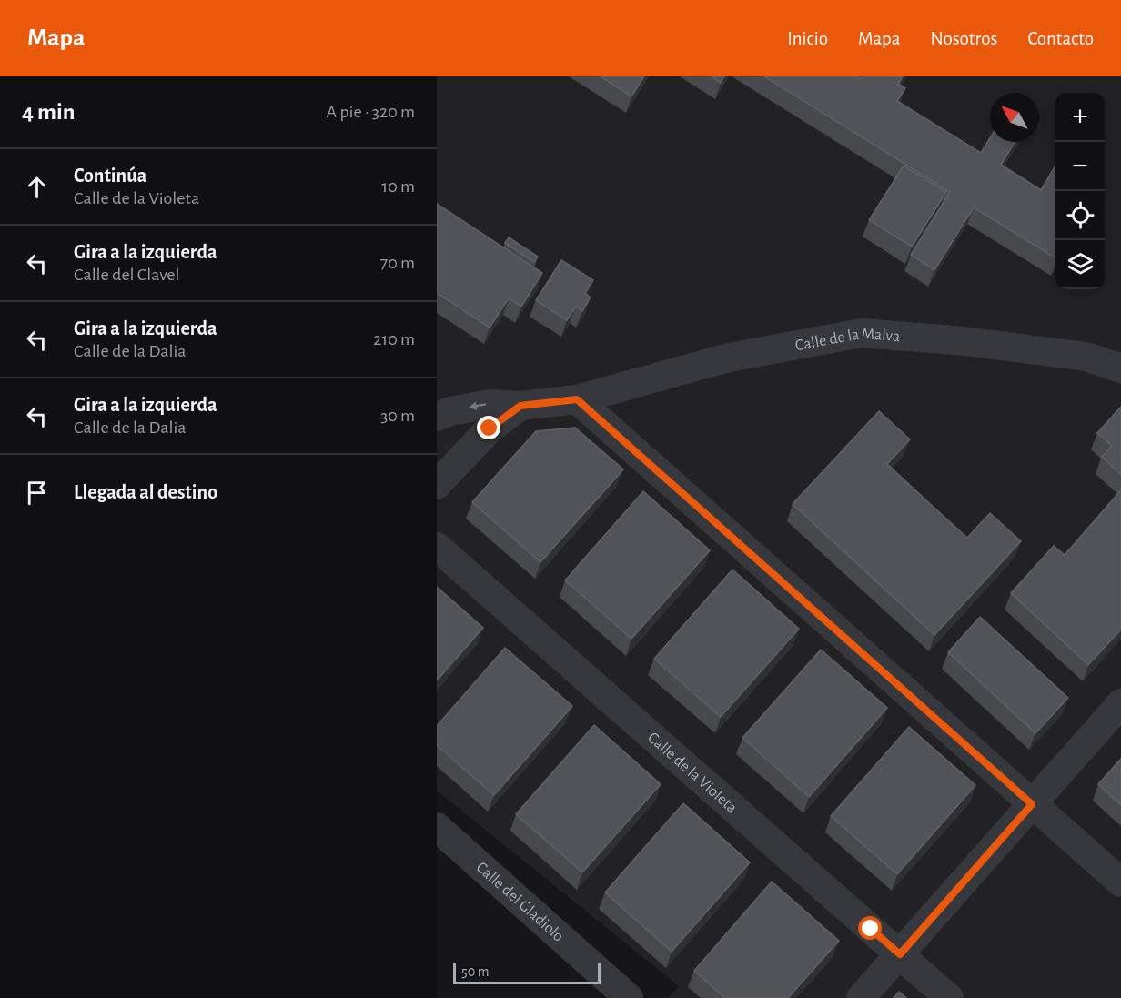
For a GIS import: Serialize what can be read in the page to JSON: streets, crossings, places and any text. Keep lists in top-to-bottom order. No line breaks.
{"streets":{"street":["Calle de la Malva","Calle de la Violeta","Calle del Gladiolo"]},"scale_bar":"50 m","north":"top left","page":{"header":"Mapa","nav":["Inicio","Mapa","Nosotros","Contacto"],"heading":["4 min","A pie · 320 m"],"map_buttons":["+","−"],"list":[["Continúa","Calle de la Violeta","10 m"],["Gira a la izquierda","Calle del Clavel","70 m"],["Gira a la izquierda","Calle de la Dalia","210 m"],["Gira a la izquierda","Calle de la Dalia","30 m"],"Llegada al destino"],"scale":"50 m"}}
